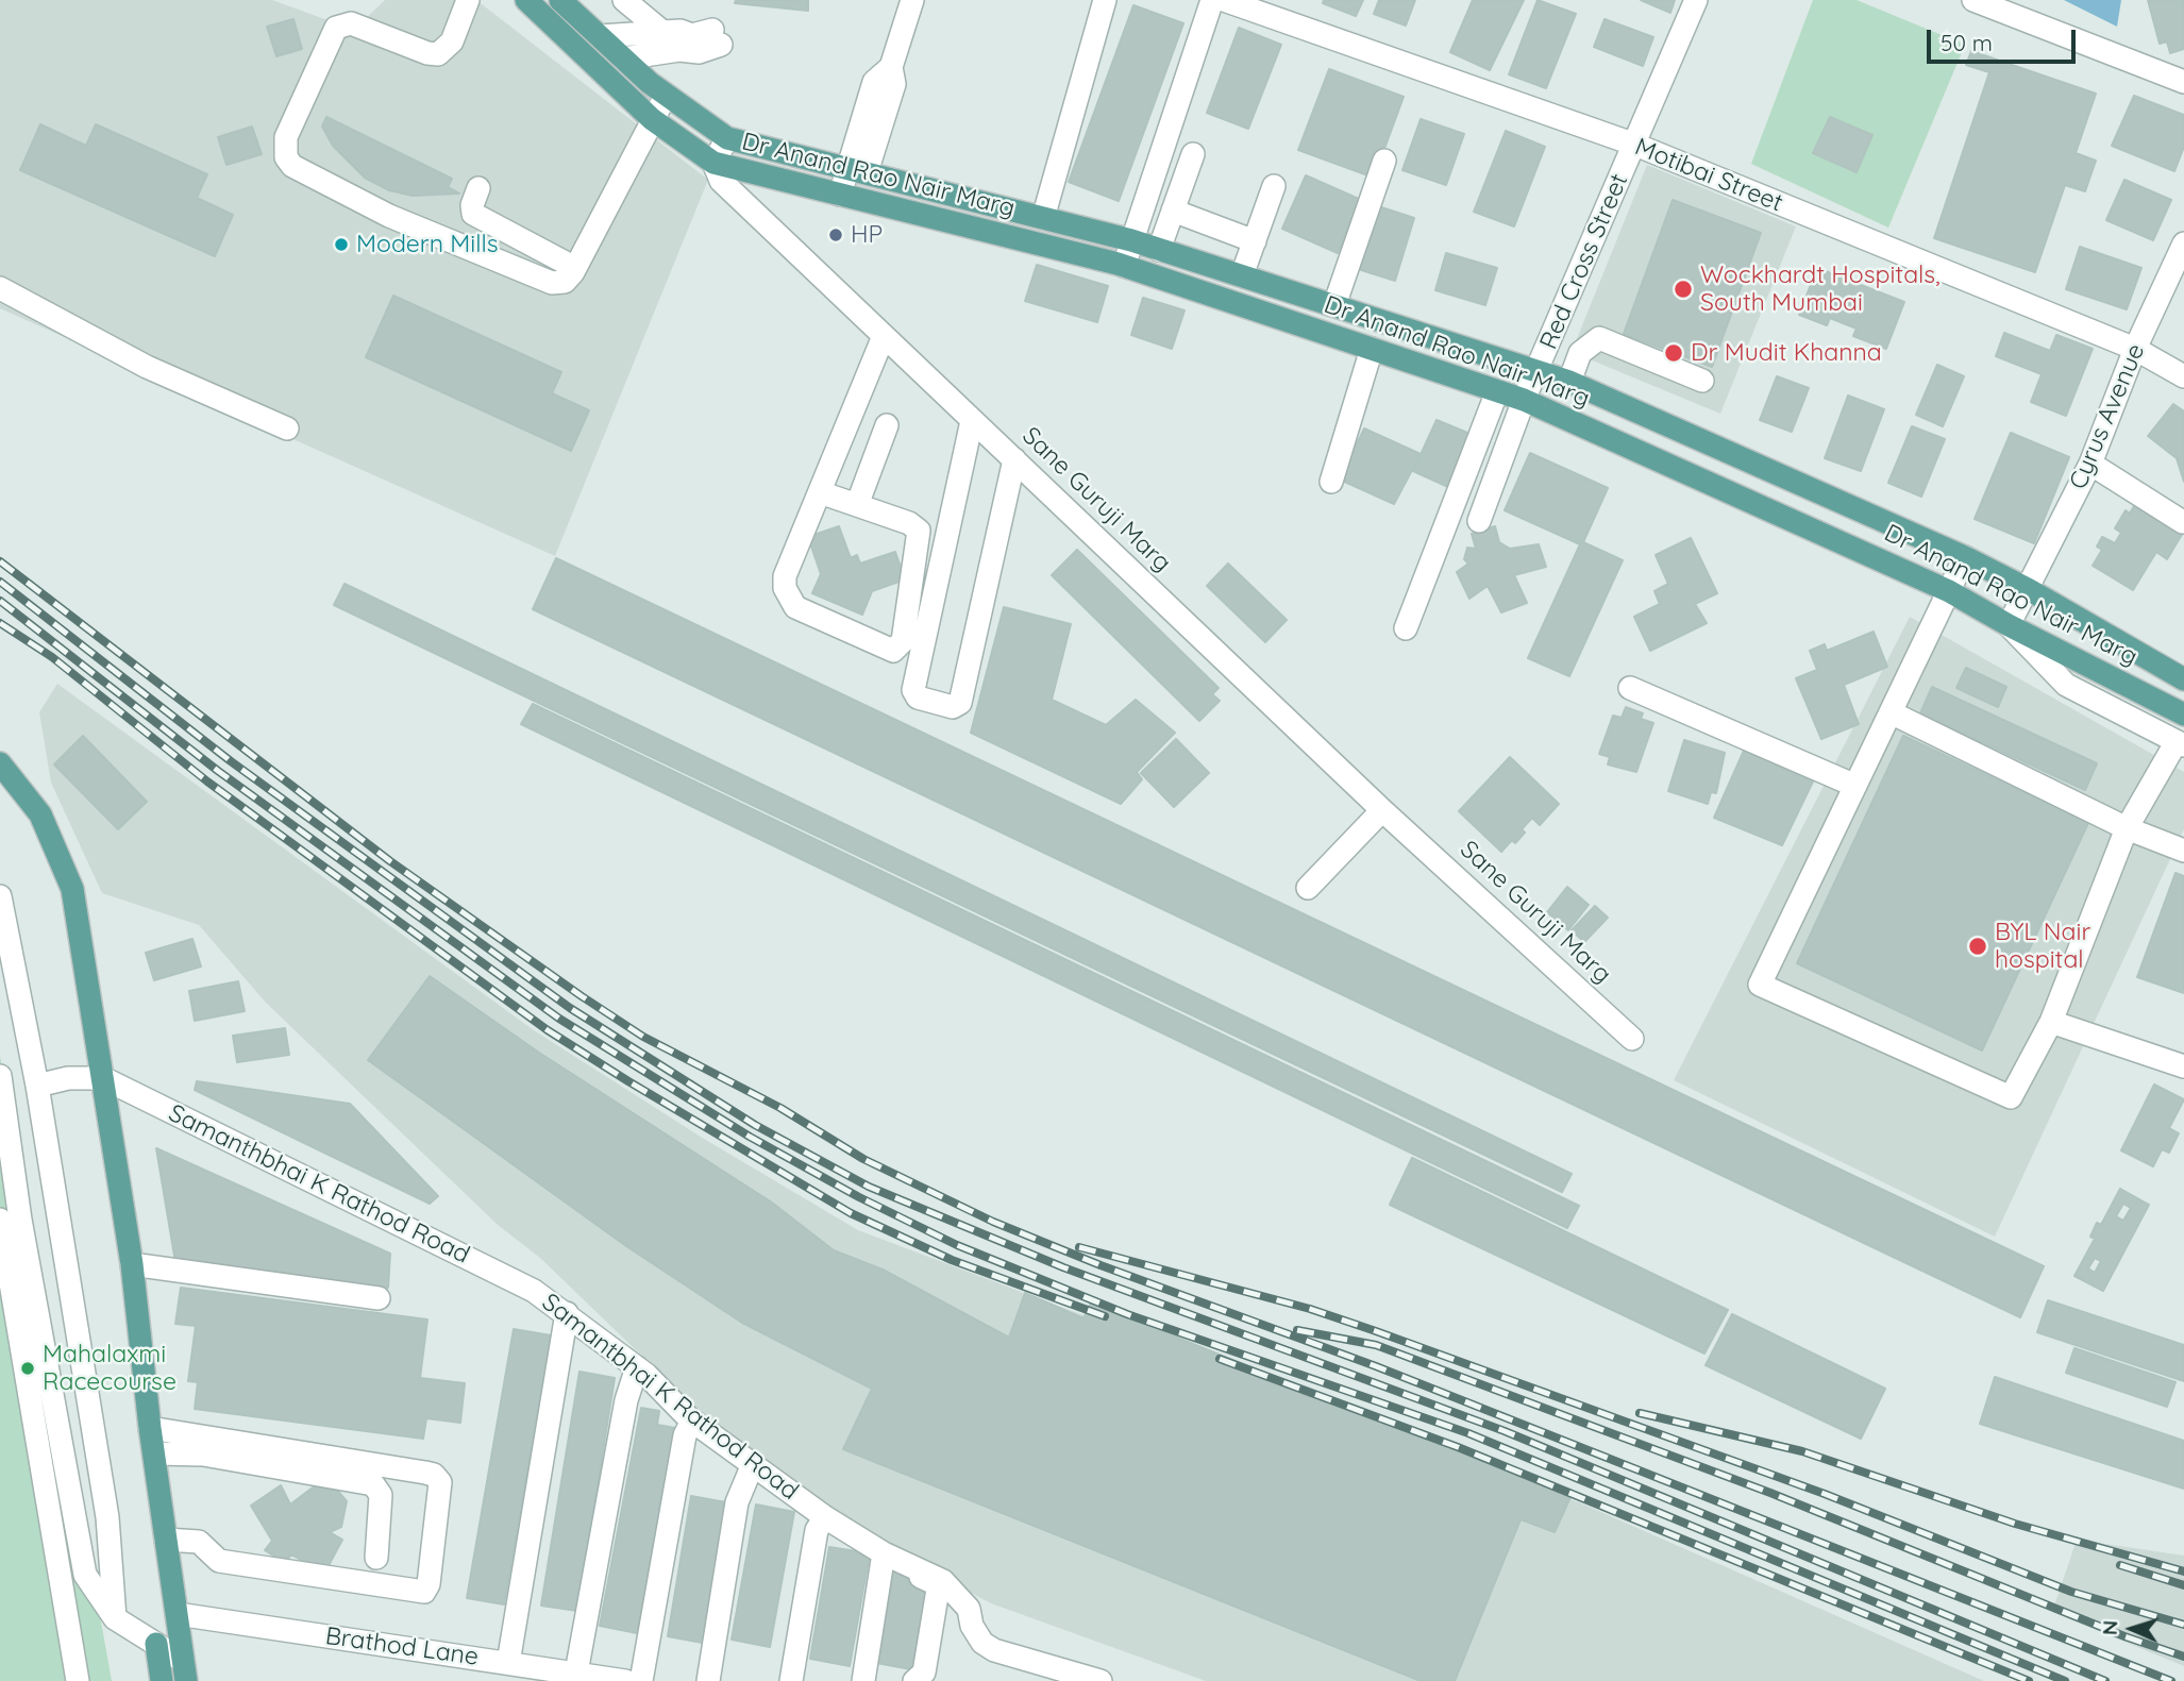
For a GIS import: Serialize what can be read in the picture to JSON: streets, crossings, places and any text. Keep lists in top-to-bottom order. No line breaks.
{"streets":{"main road":["Dr Anand Rao Nair Marg","Sane Guruji Marg"],"street":["Motibai Street","Red Cross Street","Cyrus Avenue","Samanthbhai K Rathod Road","Samantbhai K Rathod Road","Brathod Lane"]},"crossings":[["Dr Anand Rao Nair Marg","Red Cross Street"],["Dr Anand Rao Nair Marg","Cyrus Avenue"],["Dr Anand Rao Nair Marg","Sane Guruji Marg"],["Motibai Street","Red Cross Street"],["Motibai Street","Cyrus Avenue"],["Samanthbhai K Rathod Road","Samantbhai K Rathod Road"]],"places":["HP","Modern Mills","Wockhardt Hospitals, South Mumbai","Dr Mudit Khanna","BYL Nair hospital","Mahalaxmi Racecourse"],"scale_bar":"50 m","north":"left"}
